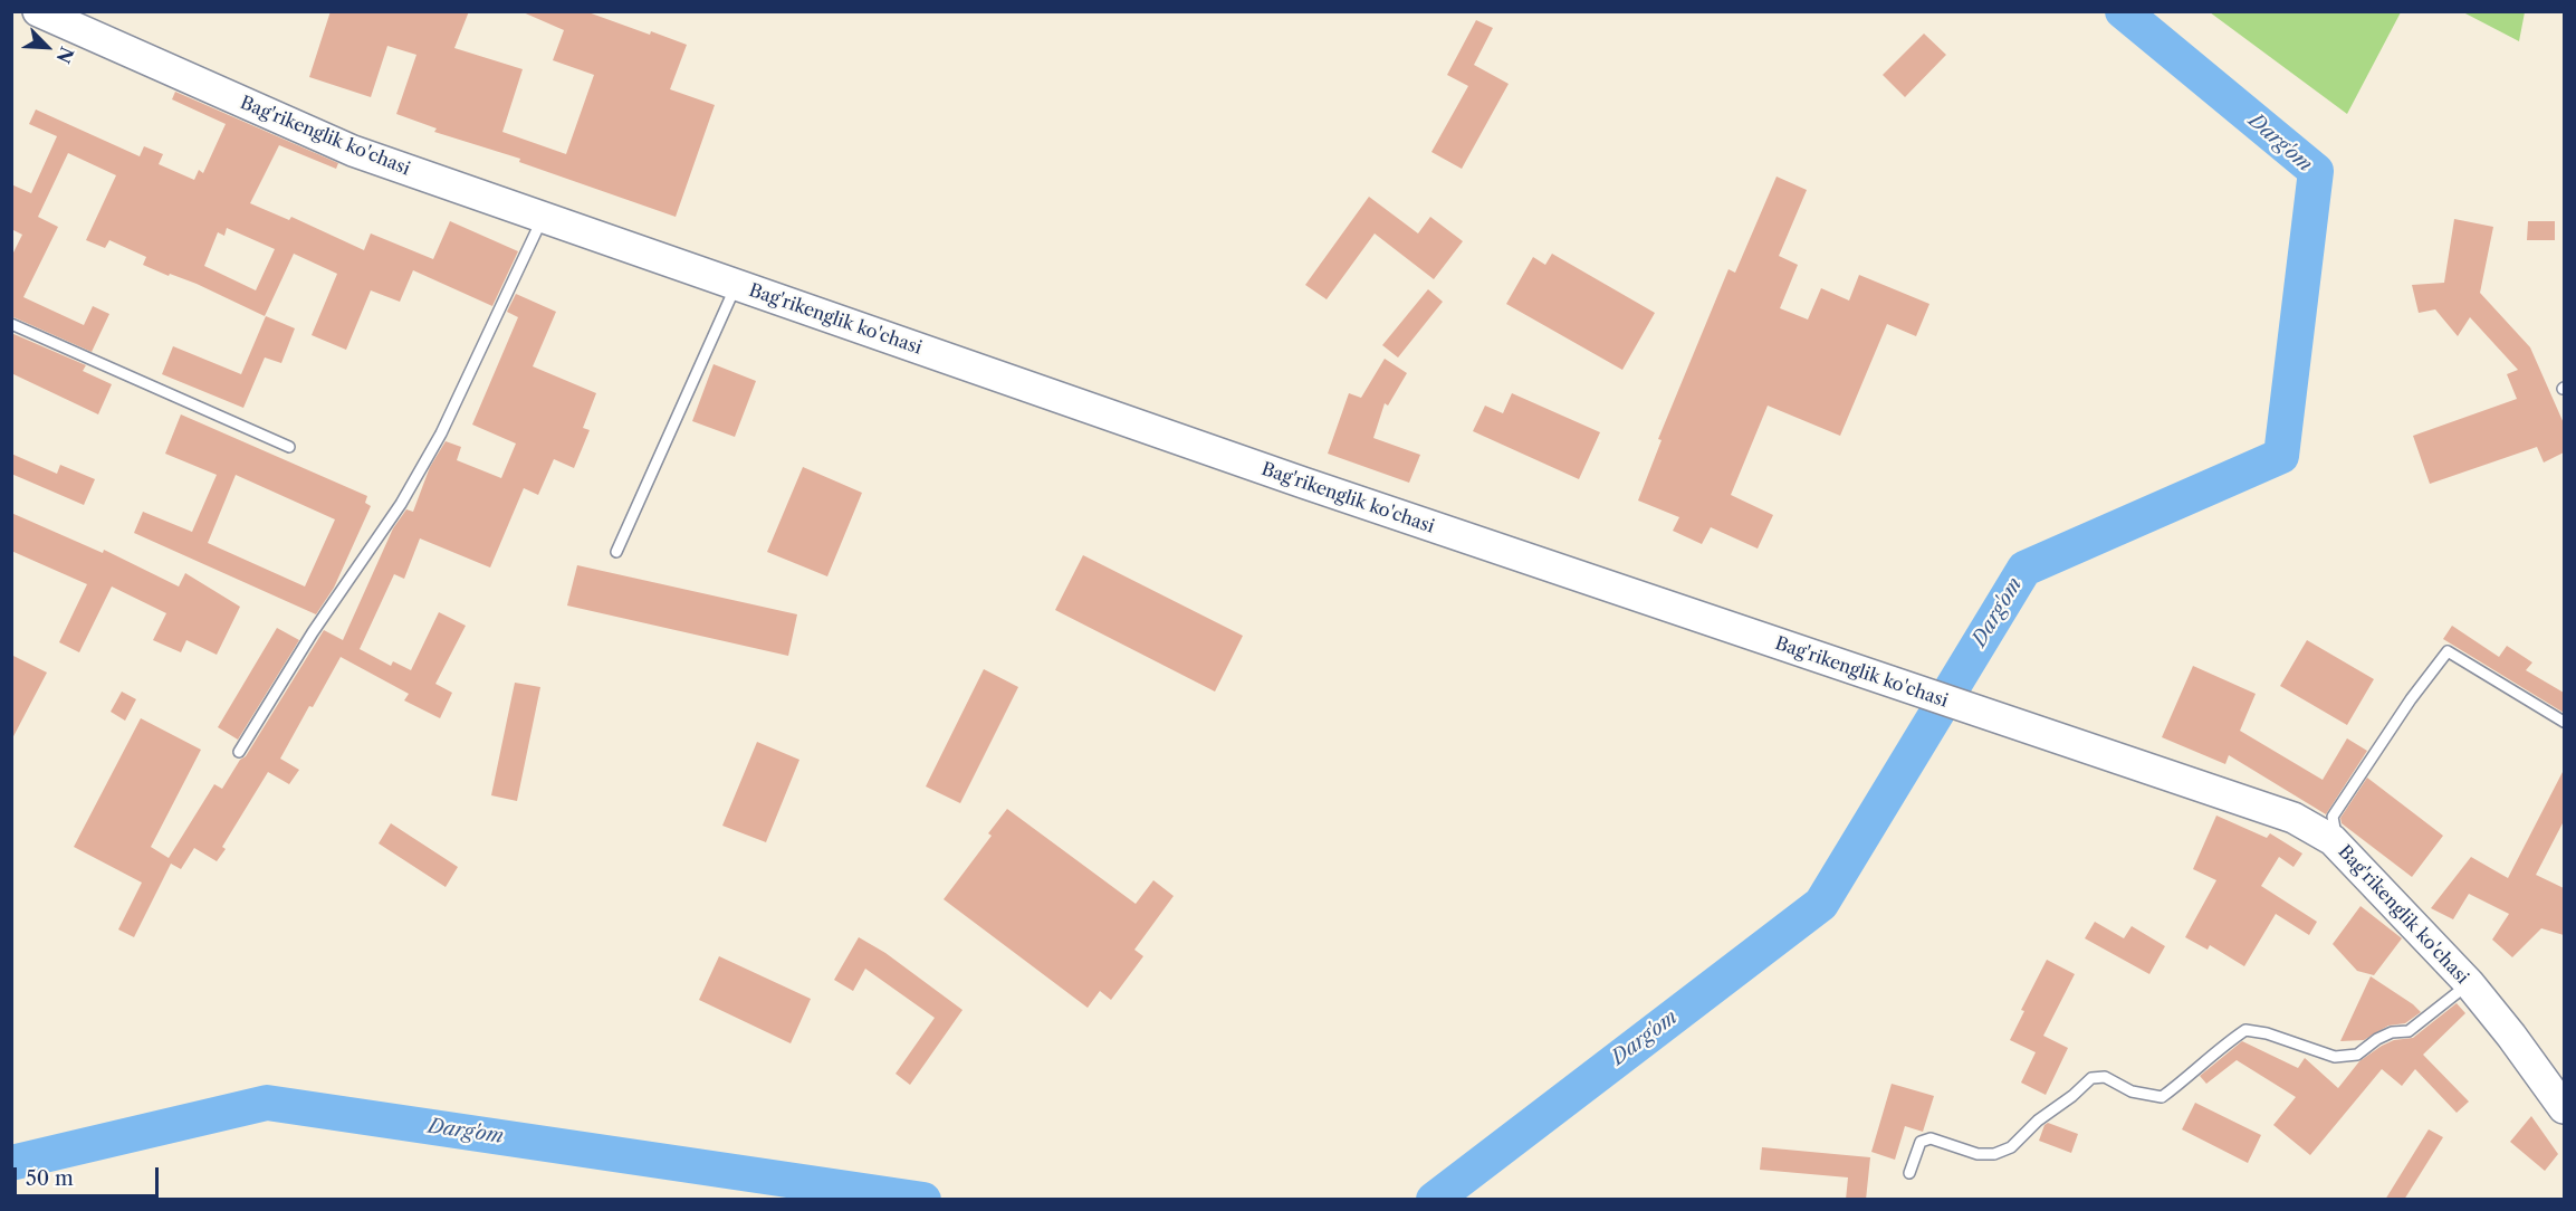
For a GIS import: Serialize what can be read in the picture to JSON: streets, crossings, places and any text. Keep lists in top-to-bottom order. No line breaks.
{"streets":{"main road":["Bag'rikenglik ko'chasi"]},"water":["Darg'om"],"scale_bar":"50 m","north":"bottom right"}
